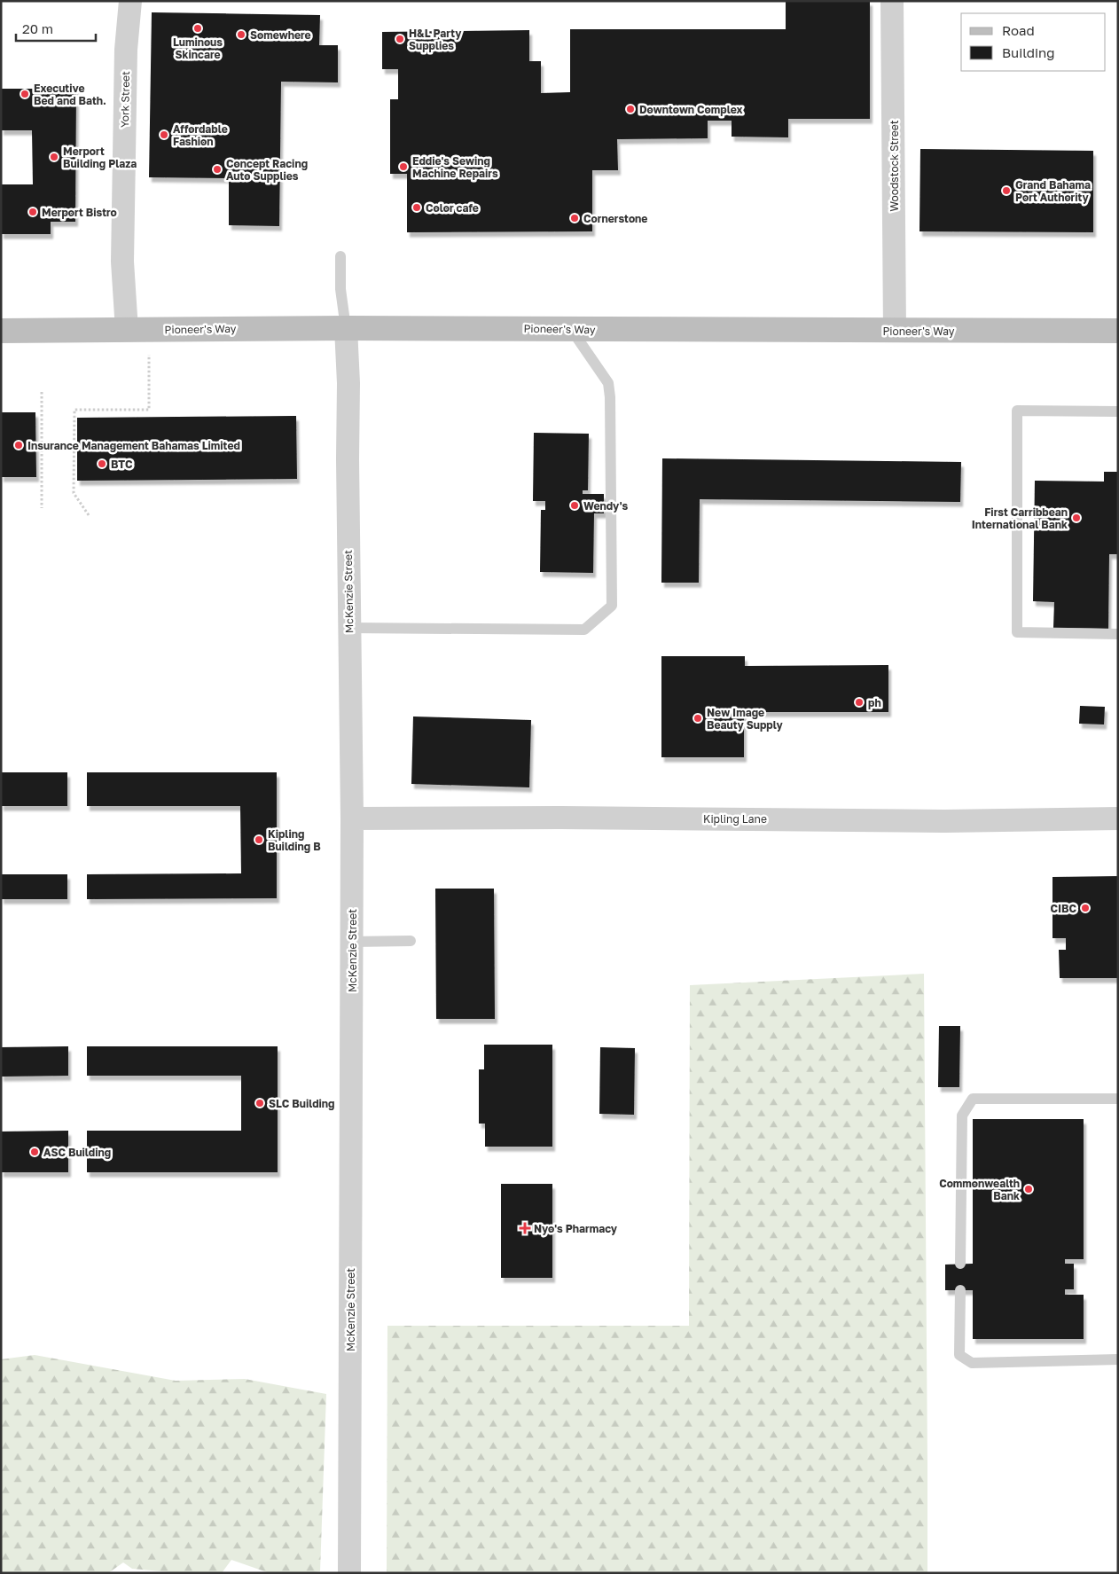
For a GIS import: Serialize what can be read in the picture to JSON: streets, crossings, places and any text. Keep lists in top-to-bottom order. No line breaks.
{"streets":{"main road":["Pioneer's Way"],"street":["York Street","Woodstock Street","McKenzie Street","Kipling Lane"]},"crossings":[["York Street","Pioneer's Way"],["Woodstock Street","Pioneer's Way"],["Pioneer's Way","McKenzie Street"],["McKenzie Street","Kipling Lane"]],"places":{"other":["Luminous Skincare","Somewhere","H&L Party Supplies","Executive Bed and Bath.","Downtown Complex","Affordable Fashion","Merport Building Plaza","Eddie's Sewing Machine Repairs","Concept Racing Auto Supplies","Grand Bahama Port Authority","Color cafe","Merport Bistro","Cornerstone","Insurance Management Bahamas Limited","BTC","Wendy's","First Carribbean International Bank","ph","New Image Beauty Supply","Kipling Building B","CIBC","SLC Building","ASC Building","Commonwealth Bank"],"health":["Nyo's Pharmacy"]},"legend":["Road","Building"],"scale_bar":"20 m"}
